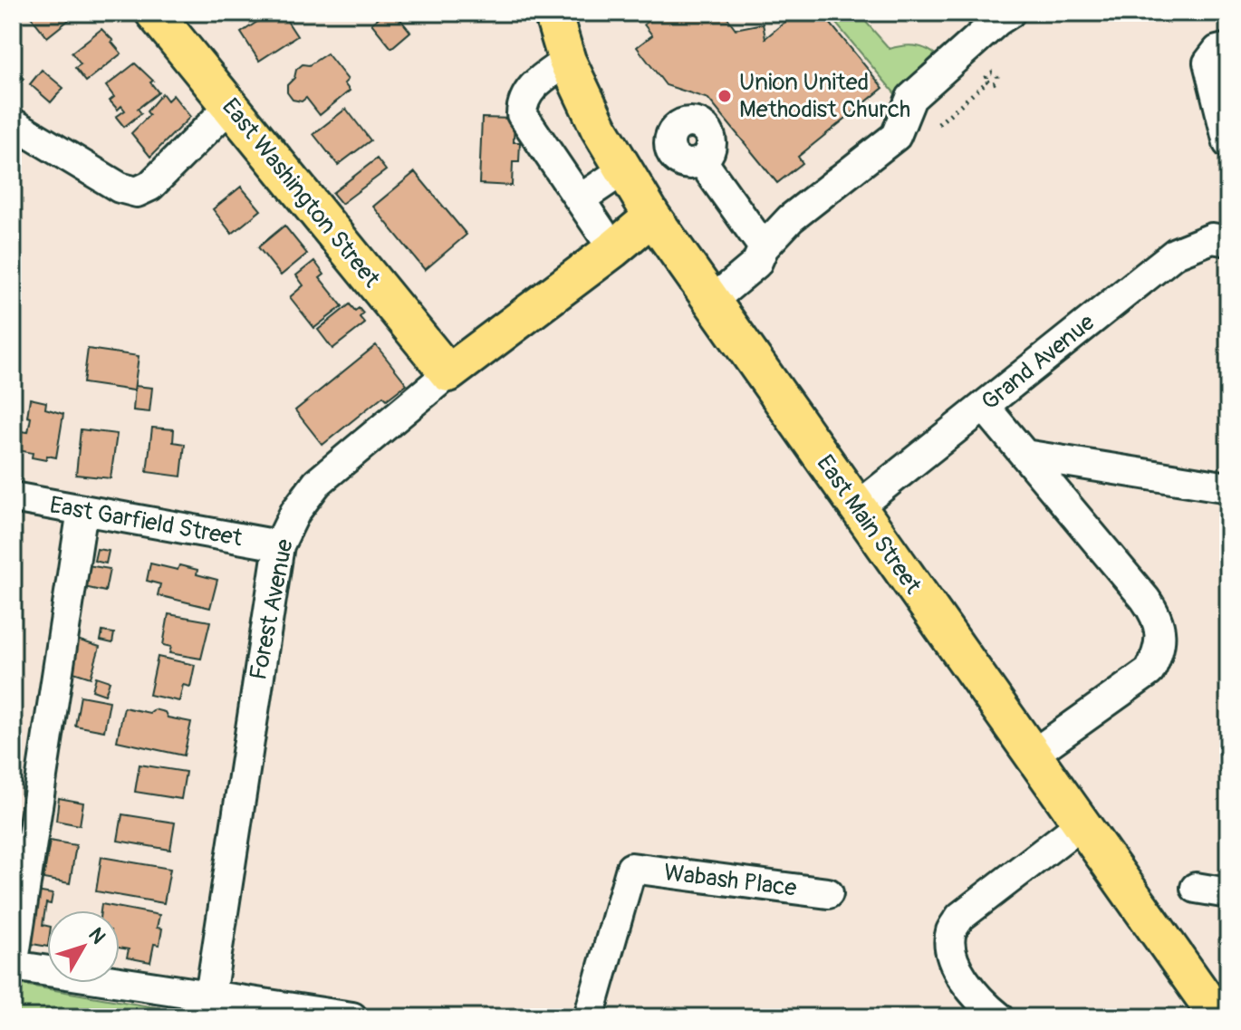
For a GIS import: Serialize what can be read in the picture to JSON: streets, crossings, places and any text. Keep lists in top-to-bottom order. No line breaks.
{"streets":{"main road":["East Washington Street","East Main Street","Forest Avenue"],"street":["Grand Avenue","East Garfield Street","Wabash Place"]},"crossings":[["East Washington Street","Forest Avenue"],["Grand Avenue","East Main Street"],["East Garfield Street","Forest Avenue"],["East Main Street","Forest Avenue"]],"places":["Union United Methodist Church"],"north":"top right"}
